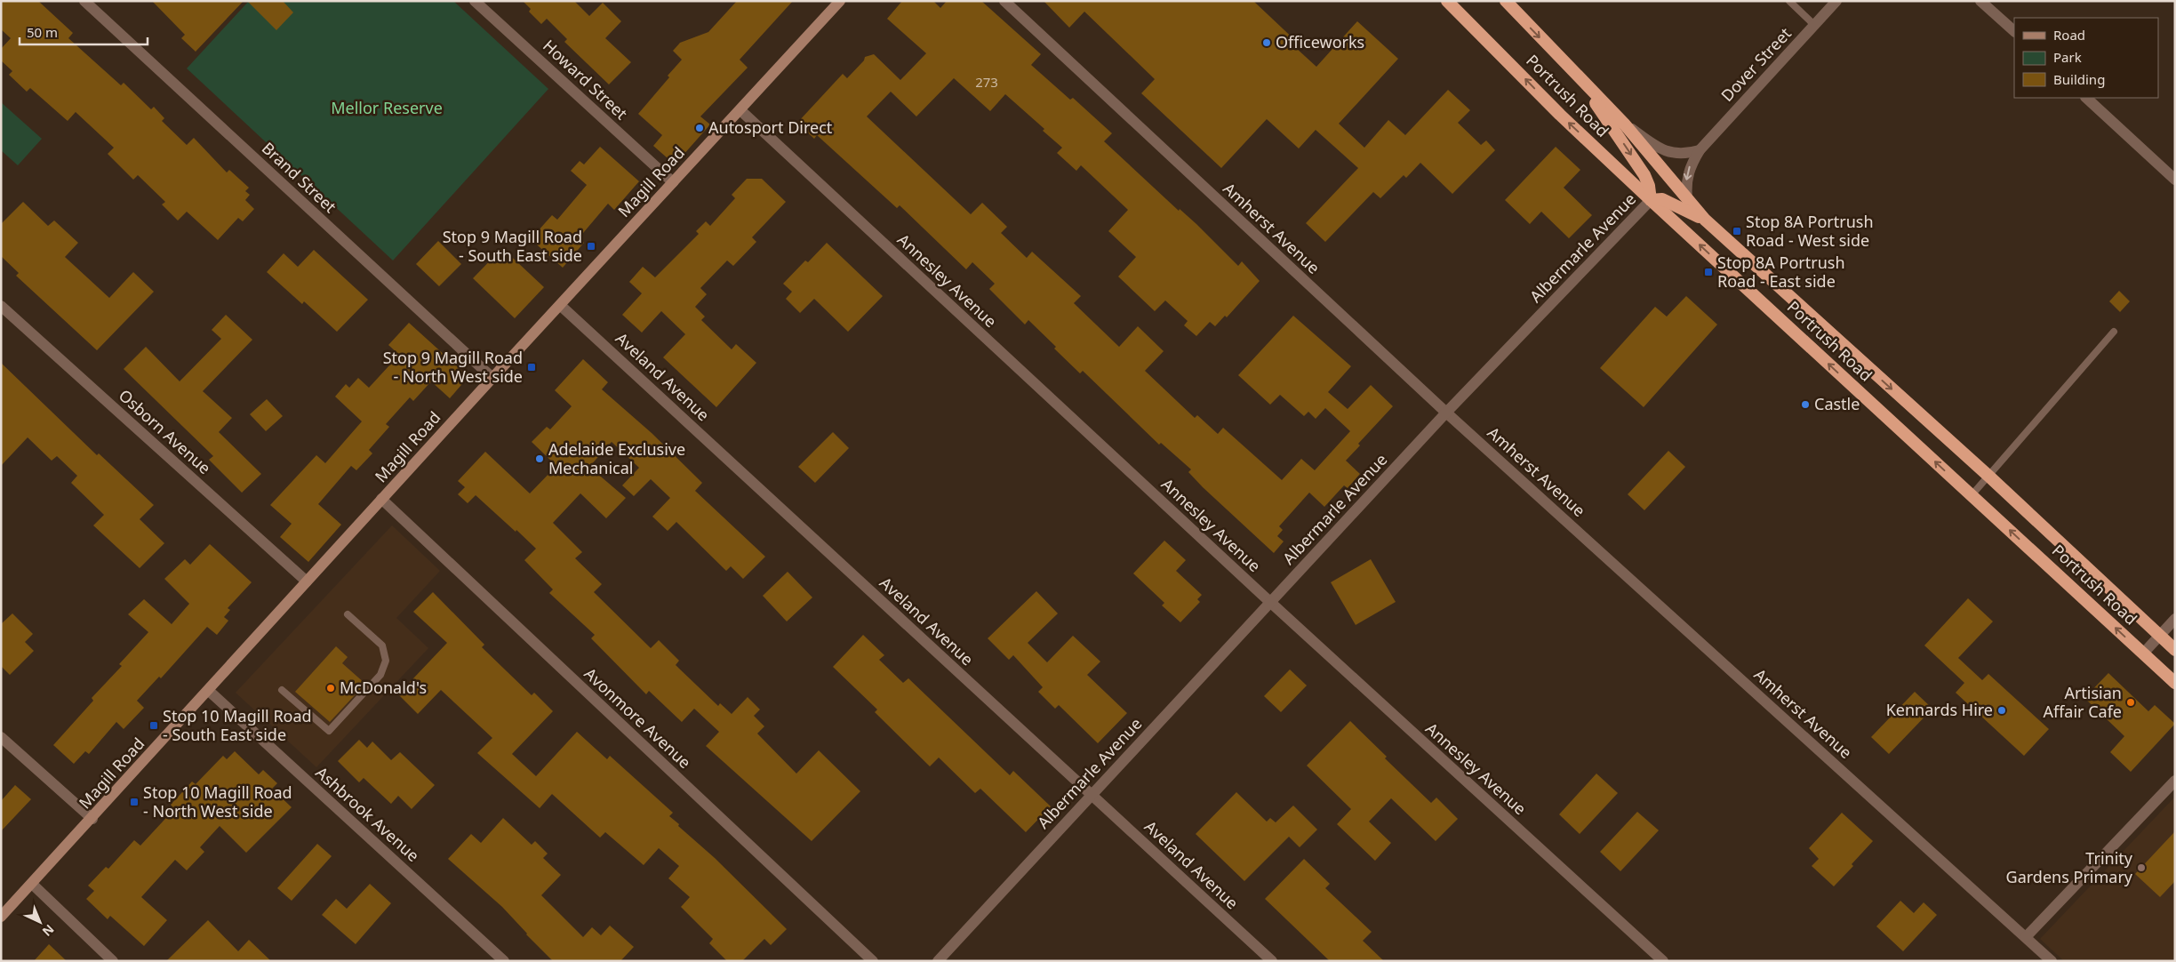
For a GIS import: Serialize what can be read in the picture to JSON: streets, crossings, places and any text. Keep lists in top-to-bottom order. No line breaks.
{"streets":{"highway":["Portrush Road"],"main road":["Magill Road"],"street":["Dover Street","Howard Street","Brand Street","Amherst Avenue","Albermarle Avenue","Annesley Avenue","Aveland Avenue","Osborn Avenue","Avonmore Avenue","Ashbrook Avenue"]},"crossings":[["Dover Street","Portrush Road"],["Howard Street","Magill Road"],["Portrush Road","Albermarle Avenue"],["Brand Street","Magill Road"],["Magill Road","Annesley Avenue"],["Magill Road","Aveland Avenue"],["Magill Road","Osborn Avenue"],["Magill Road","Avonmore Avenue"],["Magill Road","Ashbrook Avenue"],["Amherst Avenue","Albermarle Avenue"],["Albermarle Avenue","Annesley Avenue"],["Albermarle Avenue","Aveland Avenue"]],"parks":["Mellor Reserve"],"places":{"other":["Officeworks","Autosport Direct","Castle","Adelaide Exclusive Mechanical","McDonald's","Artisian Affair Cafe","Kennards Hire","Trinity Gardens Primary"],"transit":["Stop 8A Portrush Road - West side","Stop 9 Magill Road - South East side","Stop 8A Portrush Road - East side","Stop 9 Magill Road - North West side","Stop 10 Magill Road - South East side","Stop 10 Magill Road - North West side"]},"house_numbers":["273"],"legend":["Road","Park","Building"],"scale_bar":"50 m","north":"bottom right"}
